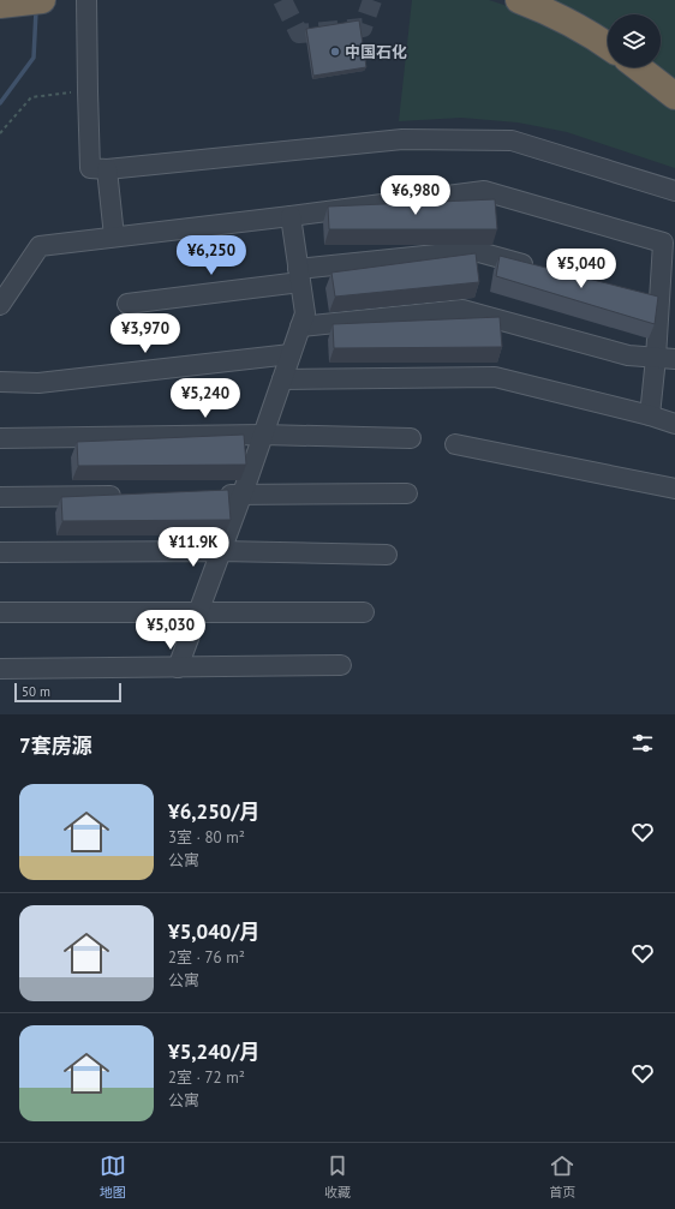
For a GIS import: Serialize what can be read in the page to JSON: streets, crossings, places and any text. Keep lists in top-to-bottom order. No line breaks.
{"places":["中国石化"],"scale_bar":"50 m","page":{"price":["¥6,980","¥6,250","¥5,040","¥3,970","¥5,240","¥11.9K","¥5,030"],"scale":"50 m","heading":"7套房源","list":[{"name":"¥6,250/月","note":"3室 · 80 m² · 公寓"},{"name":"¥5,040/月","note":"2室 · 76 m² · 公寓"},{"name":"¥5,240/月","note":"2室 · 72 m² · 公寓"}],"tabs":["地图","收藏","首页"]}}
